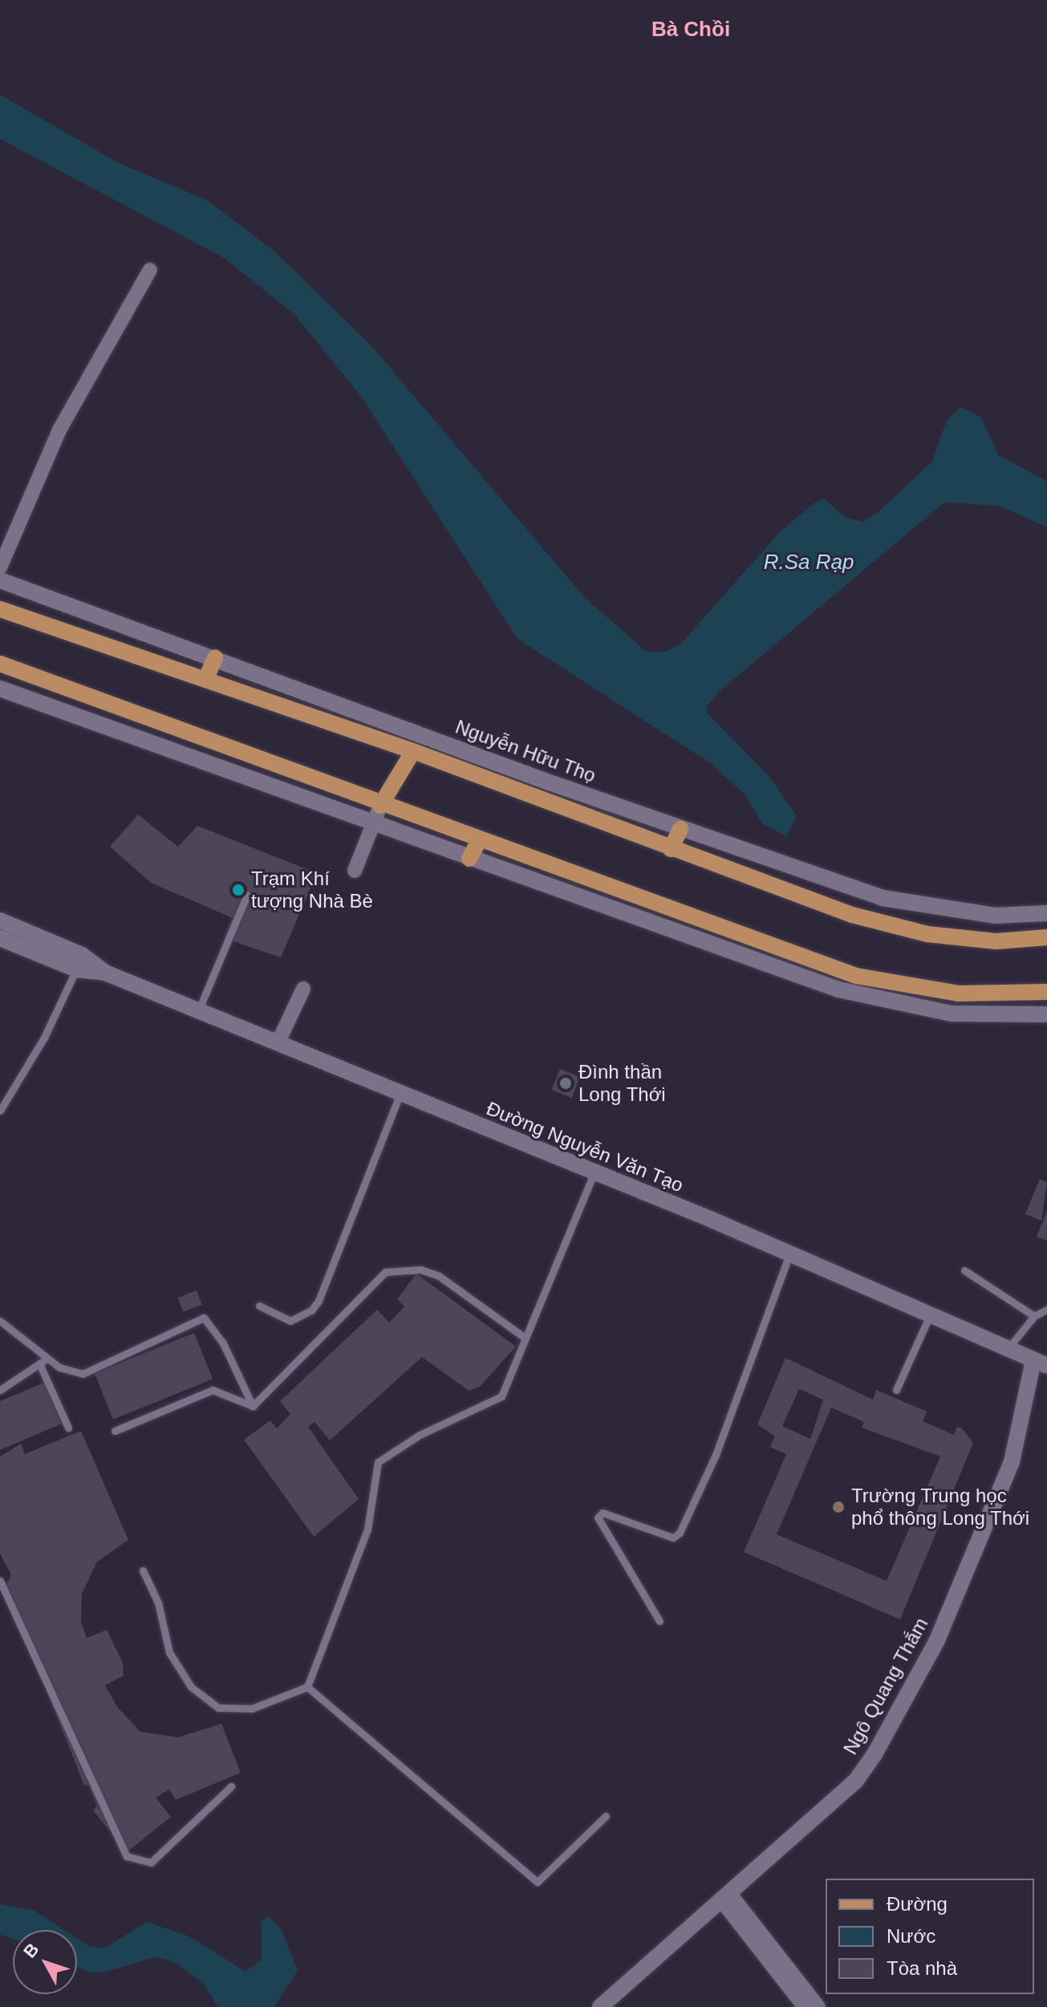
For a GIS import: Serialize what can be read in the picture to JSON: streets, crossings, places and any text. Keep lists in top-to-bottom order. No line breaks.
{"streets":{"main road":["Nguyễn Hữu Thọ","Đường Nguyễn Văn Tạo","Ngô Quang Thắm"]},"crossings":[["Đường Nguyễn Văn Tạo","Ngô Quang Thắm"]],"districts":["Bà Chồi"],"water":["R.Sa Rạp"],"places":["Trạm Khí tượng Nhà Bè","Đình thần Long Thới","Trường Trung học phổ thông Long Thới"],"legend":["Đường","Nước","Tòa nhà"],"north":"top left"}
